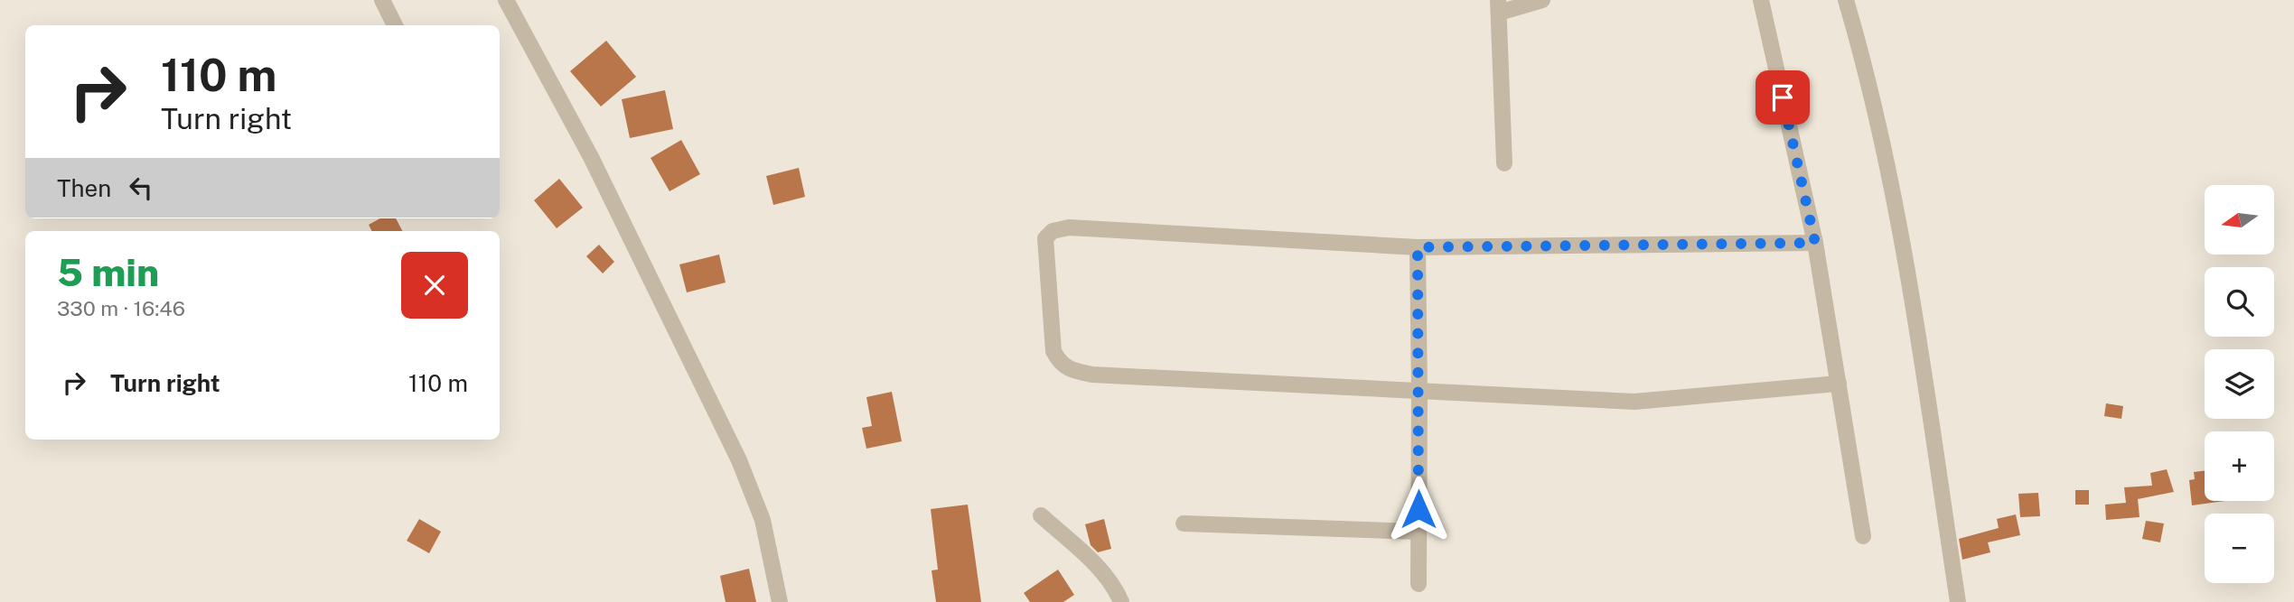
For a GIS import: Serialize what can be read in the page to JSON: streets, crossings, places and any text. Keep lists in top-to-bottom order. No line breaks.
{"north":"left","page":{"turn":["110 m","Turn right"],"then":"Then","map_buttons":["+","−"],"heading":["5 min","330 m · 16:46"],"list":[{"name":"Turn right","value":"110 m"}]}}
